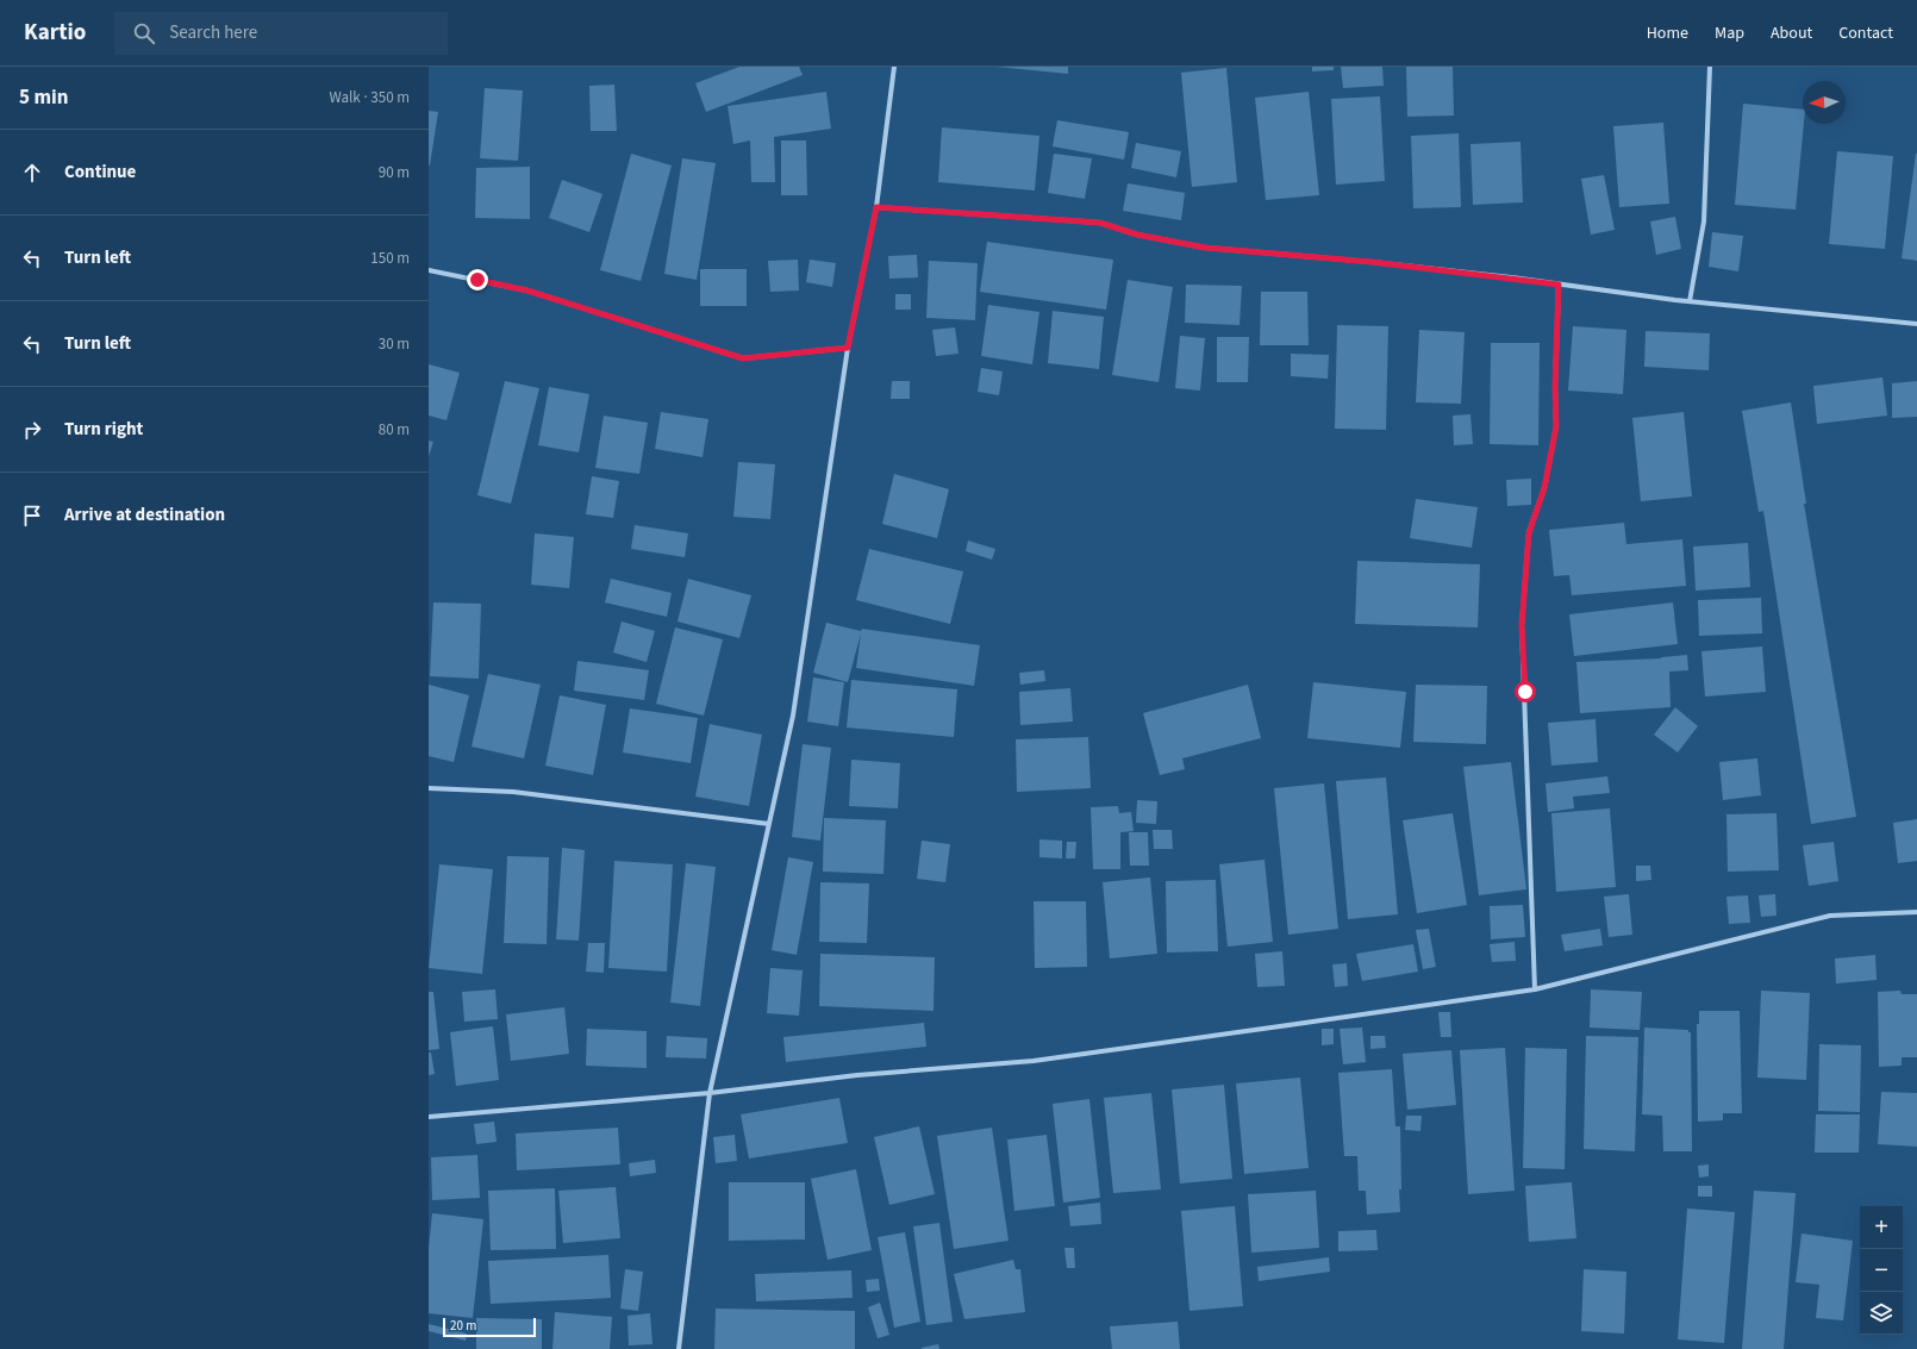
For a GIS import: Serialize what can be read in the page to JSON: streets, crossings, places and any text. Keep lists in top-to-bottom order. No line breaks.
{"scale_bar":"20 m","north":"left","page":{"header":"Kartio","search":"Search here","nav":["Home","Map","About","Contact"],"heading":["5 min","Walk · 350 m"],"list":[["Continue","90 m"],["Turn left","150 m"],["Turn left","30 m"],["Turn right","80 m"],"Arrive at destination"],"map_buttons":["+","−"],"scale":"20 m"}}
